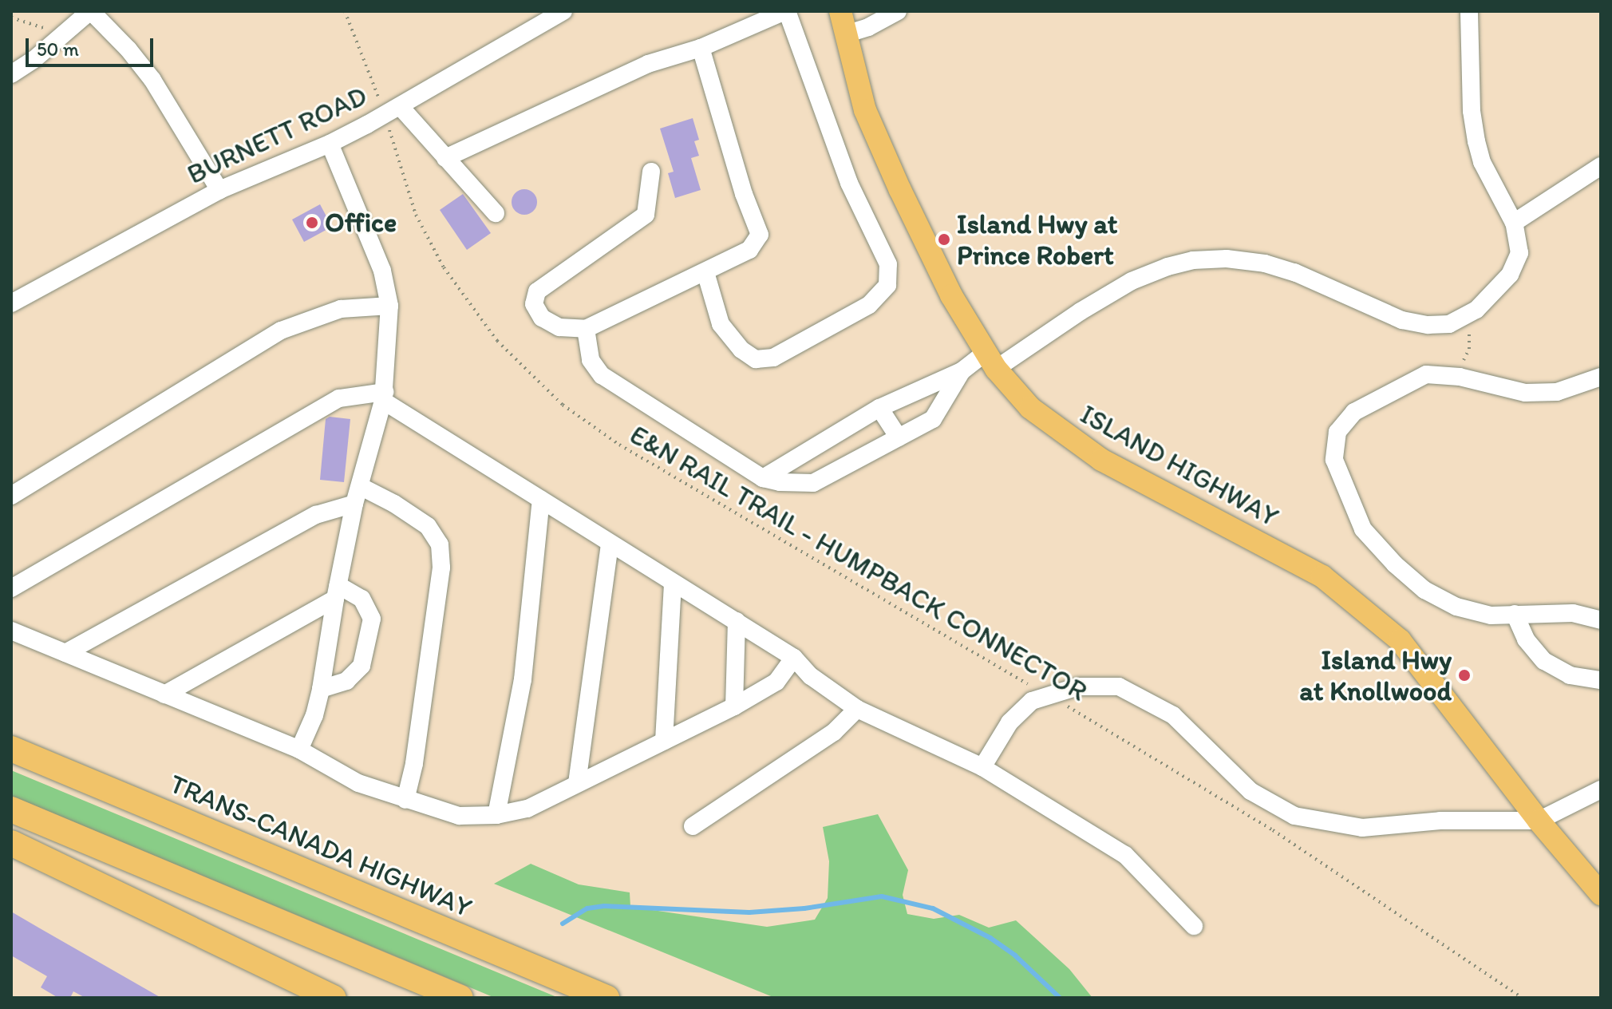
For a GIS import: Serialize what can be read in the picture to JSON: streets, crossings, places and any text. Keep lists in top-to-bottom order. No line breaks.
{"streets":{"highway":["TRANS-CANADA HIGHWAY"],"main road":["ISLAND HIGHWAY"],"street":["BURNETT ROAD"],"path":["E&N RAIL TRAIL - HUMPBACK CONNECTOR"]},"crossings":[["BURNETT ROAD","E&N RAIL TRAIL - HUMPBACK CONNECTOR"]],"places":["Office","Island Hwy at Prince Robert","Island Hwy at Knollwood"],"scale_bar":"50 m"}
